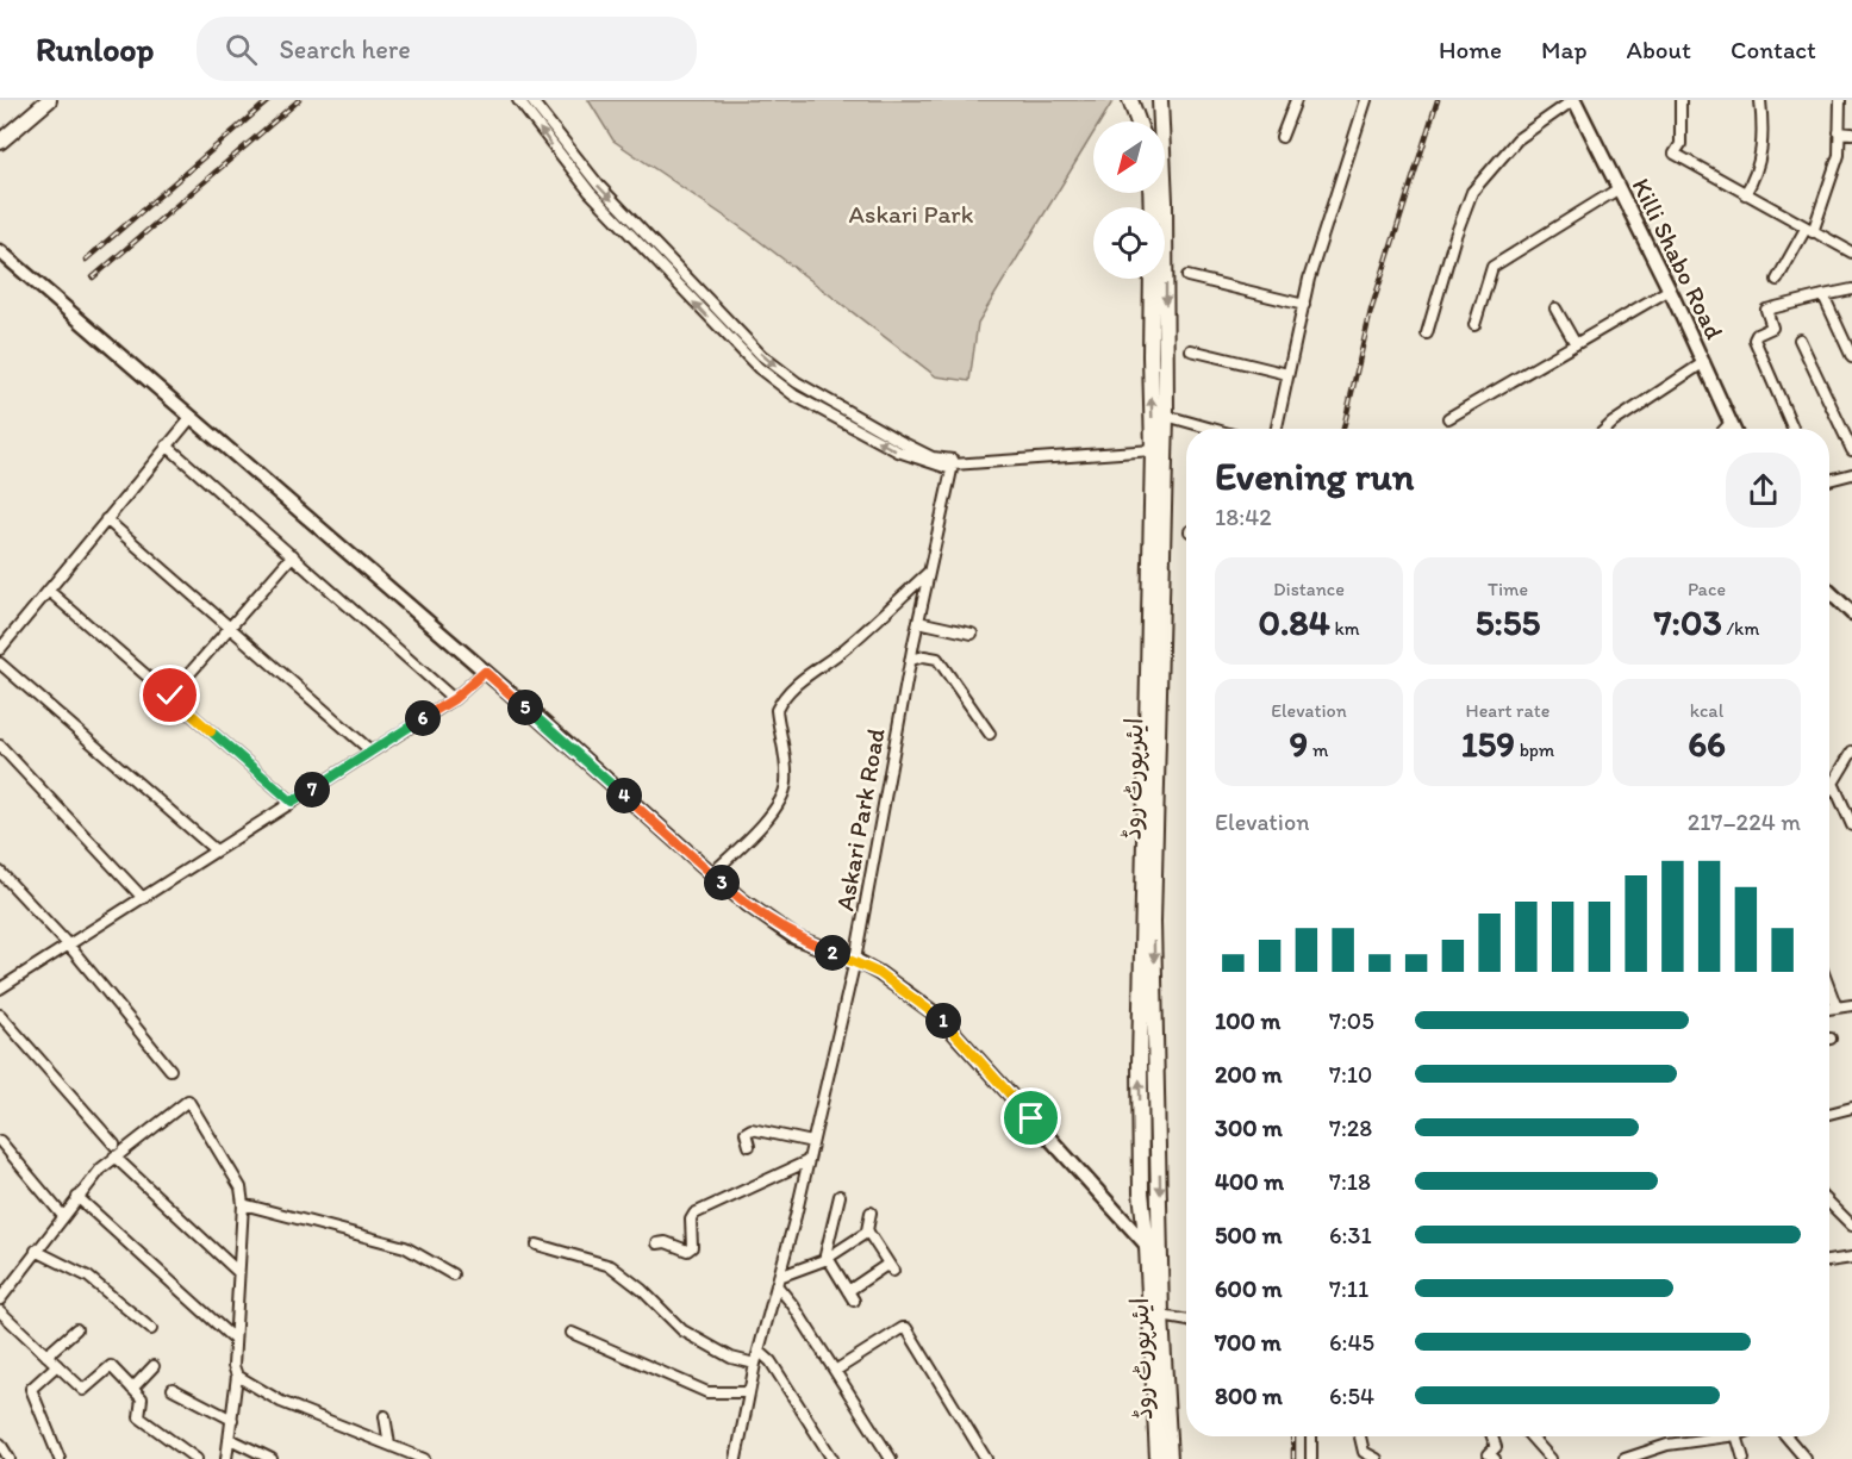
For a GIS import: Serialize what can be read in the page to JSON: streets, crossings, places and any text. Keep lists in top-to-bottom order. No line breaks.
{"streets":{"main road":["ایئرپورٹ روڈ"],"street":["Killi Shabo Road","Askari Park Road"]},"parks":["Askari Park"],"north":"bottom left","page":{"header":"Runloop","search":"Search here","nav":["Home","Map","About","Contact"],"heading":["Evening run","18:42"],"stats":[["Distance","0.84 km"],["Time","5:55"],["Pace","7:03 /km"],["Elevation","9 m"],["Heart rate","159 bpm"],["kcal","66"]],"pins":["5","6","7","4","3","2","1"],"chart":["Elevation","217–224 m"],"list":[{"name":"100 m","note":"7:05"},{"name":"200 m","note":"7:10"},{"name":"300 m","note":"7:28"},{"name":"400 m","note":"7:18"},{"name":"500 m","note":"6:31"},{"name":"600 m","note":"7:11"},{"name":"700 m","note":"6:45"},{"name":"800 m","note":"6:54"}]}}
